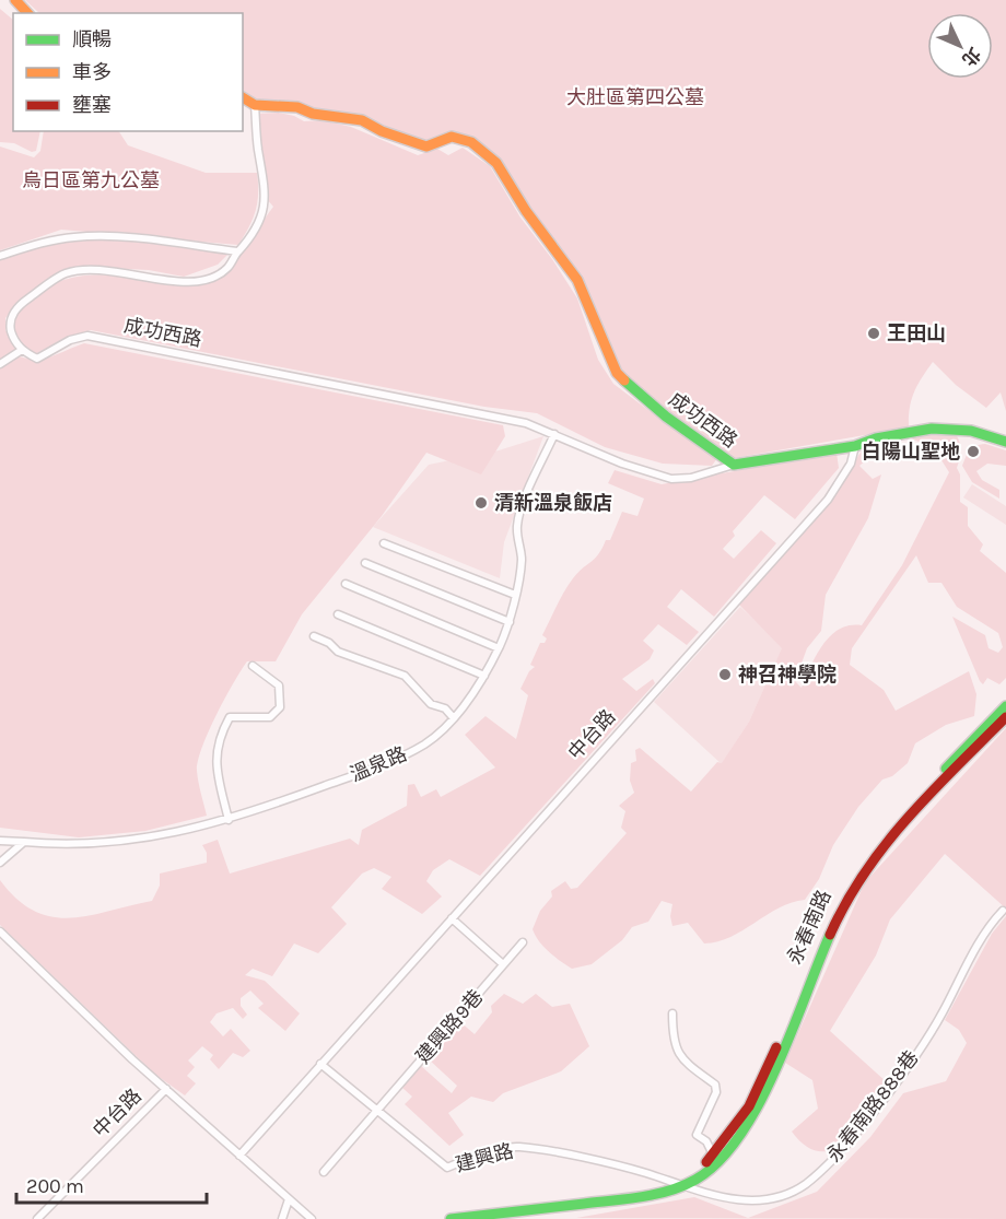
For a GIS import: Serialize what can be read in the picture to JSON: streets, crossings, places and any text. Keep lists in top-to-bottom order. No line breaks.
{"streets":{"street":["成功西路","中台路","溫泉路","永春南路","建興路9巷","永春南路888巷","建興路"]},"crossings":[["成功西路","中台路"],["成功西路","溫泉路"],["中台路","建興路"],["永春南路","永春南路888巷"],["永春南路","建興路"],["建興路9巷","建興路"],["永春南路888巷","建興路"]],"parks":["大肚區第四公墓","烏日區第九公墓"],"places":["王田山","白陽山聖地","清新溫泉飯店","神召神學院"],"legend":["順暢","車多","壅塞"],"scale_bar":"200 m","north":"bottom right"}
